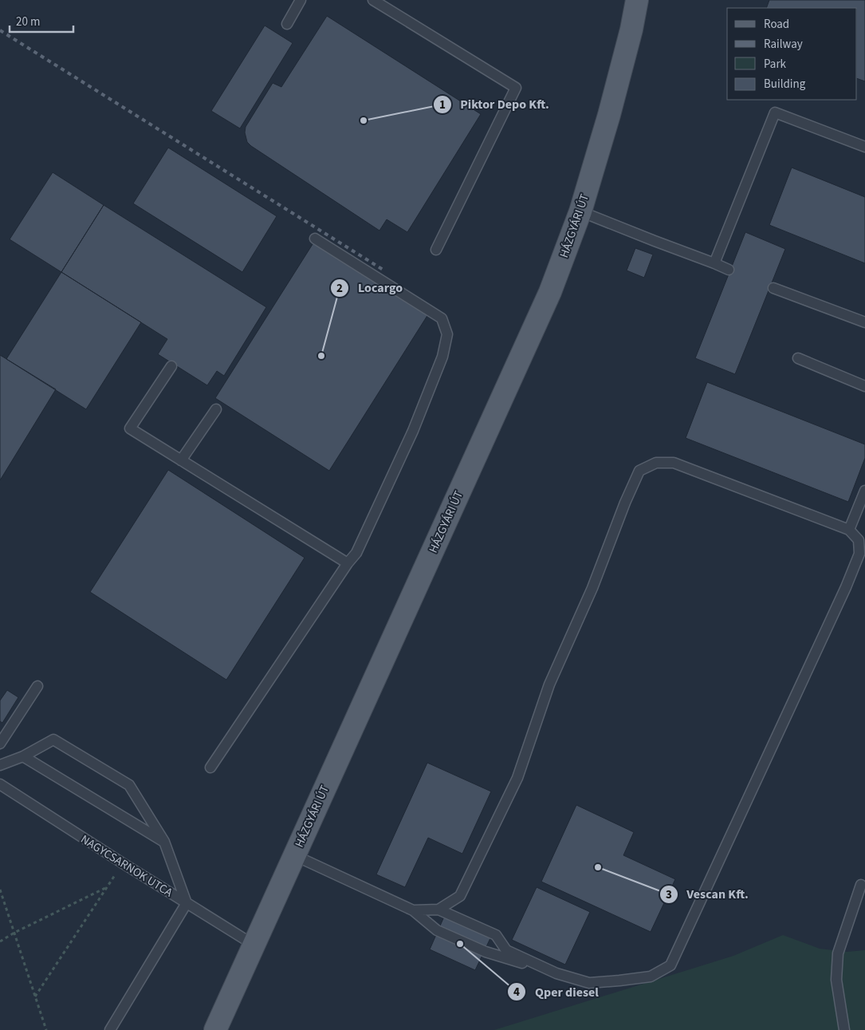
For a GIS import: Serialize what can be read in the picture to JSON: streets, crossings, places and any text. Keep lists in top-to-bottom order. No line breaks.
{"streets":{"main road":["HÁZGYÁRI ÚT"],"lane":["NAGYCSARNOK UTCA"]},"crossings":[["HÁZGYÁRI ÚT","NAGYCSARNOK UTCA"]],"places":["Piktor Depo Kft.","Locargo","Vescan Kft.","Qper diesel"],"legend":["Road","Railway","Park","Building"],"scale_bar":"20 m"}
